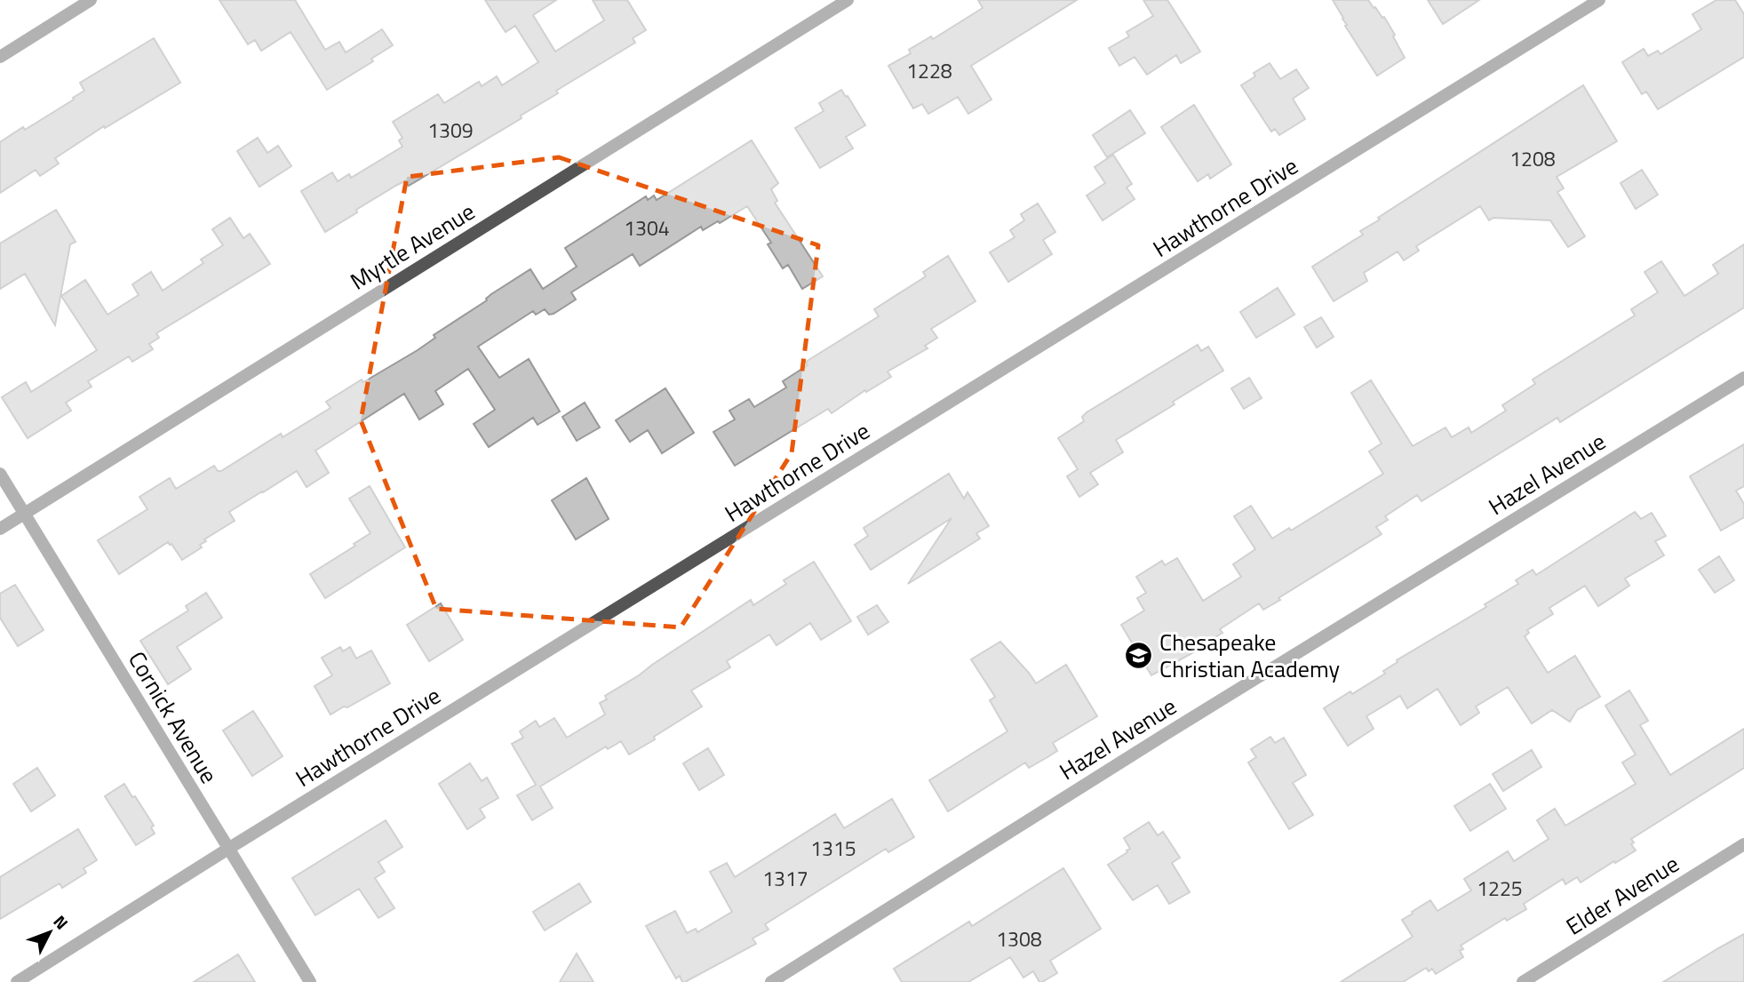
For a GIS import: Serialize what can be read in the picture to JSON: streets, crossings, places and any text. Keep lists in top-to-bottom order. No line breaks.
{"streets":{"street":["Hawthorne Drive","Myrtle Avenue","Hazel Avenue","Cornick Avenue","Elder Avenue"]},"crossings":[["Hawthorne Drive","Cornick Avenue"],["Myrtle Avenue","Cornick Avenue"]],"places":{"school or university":["Chesapeake Christian Academy"]},"house_numbers":["1228","1309","1208","1304","1315","1317","1225","1308"],"north":"top right"}
